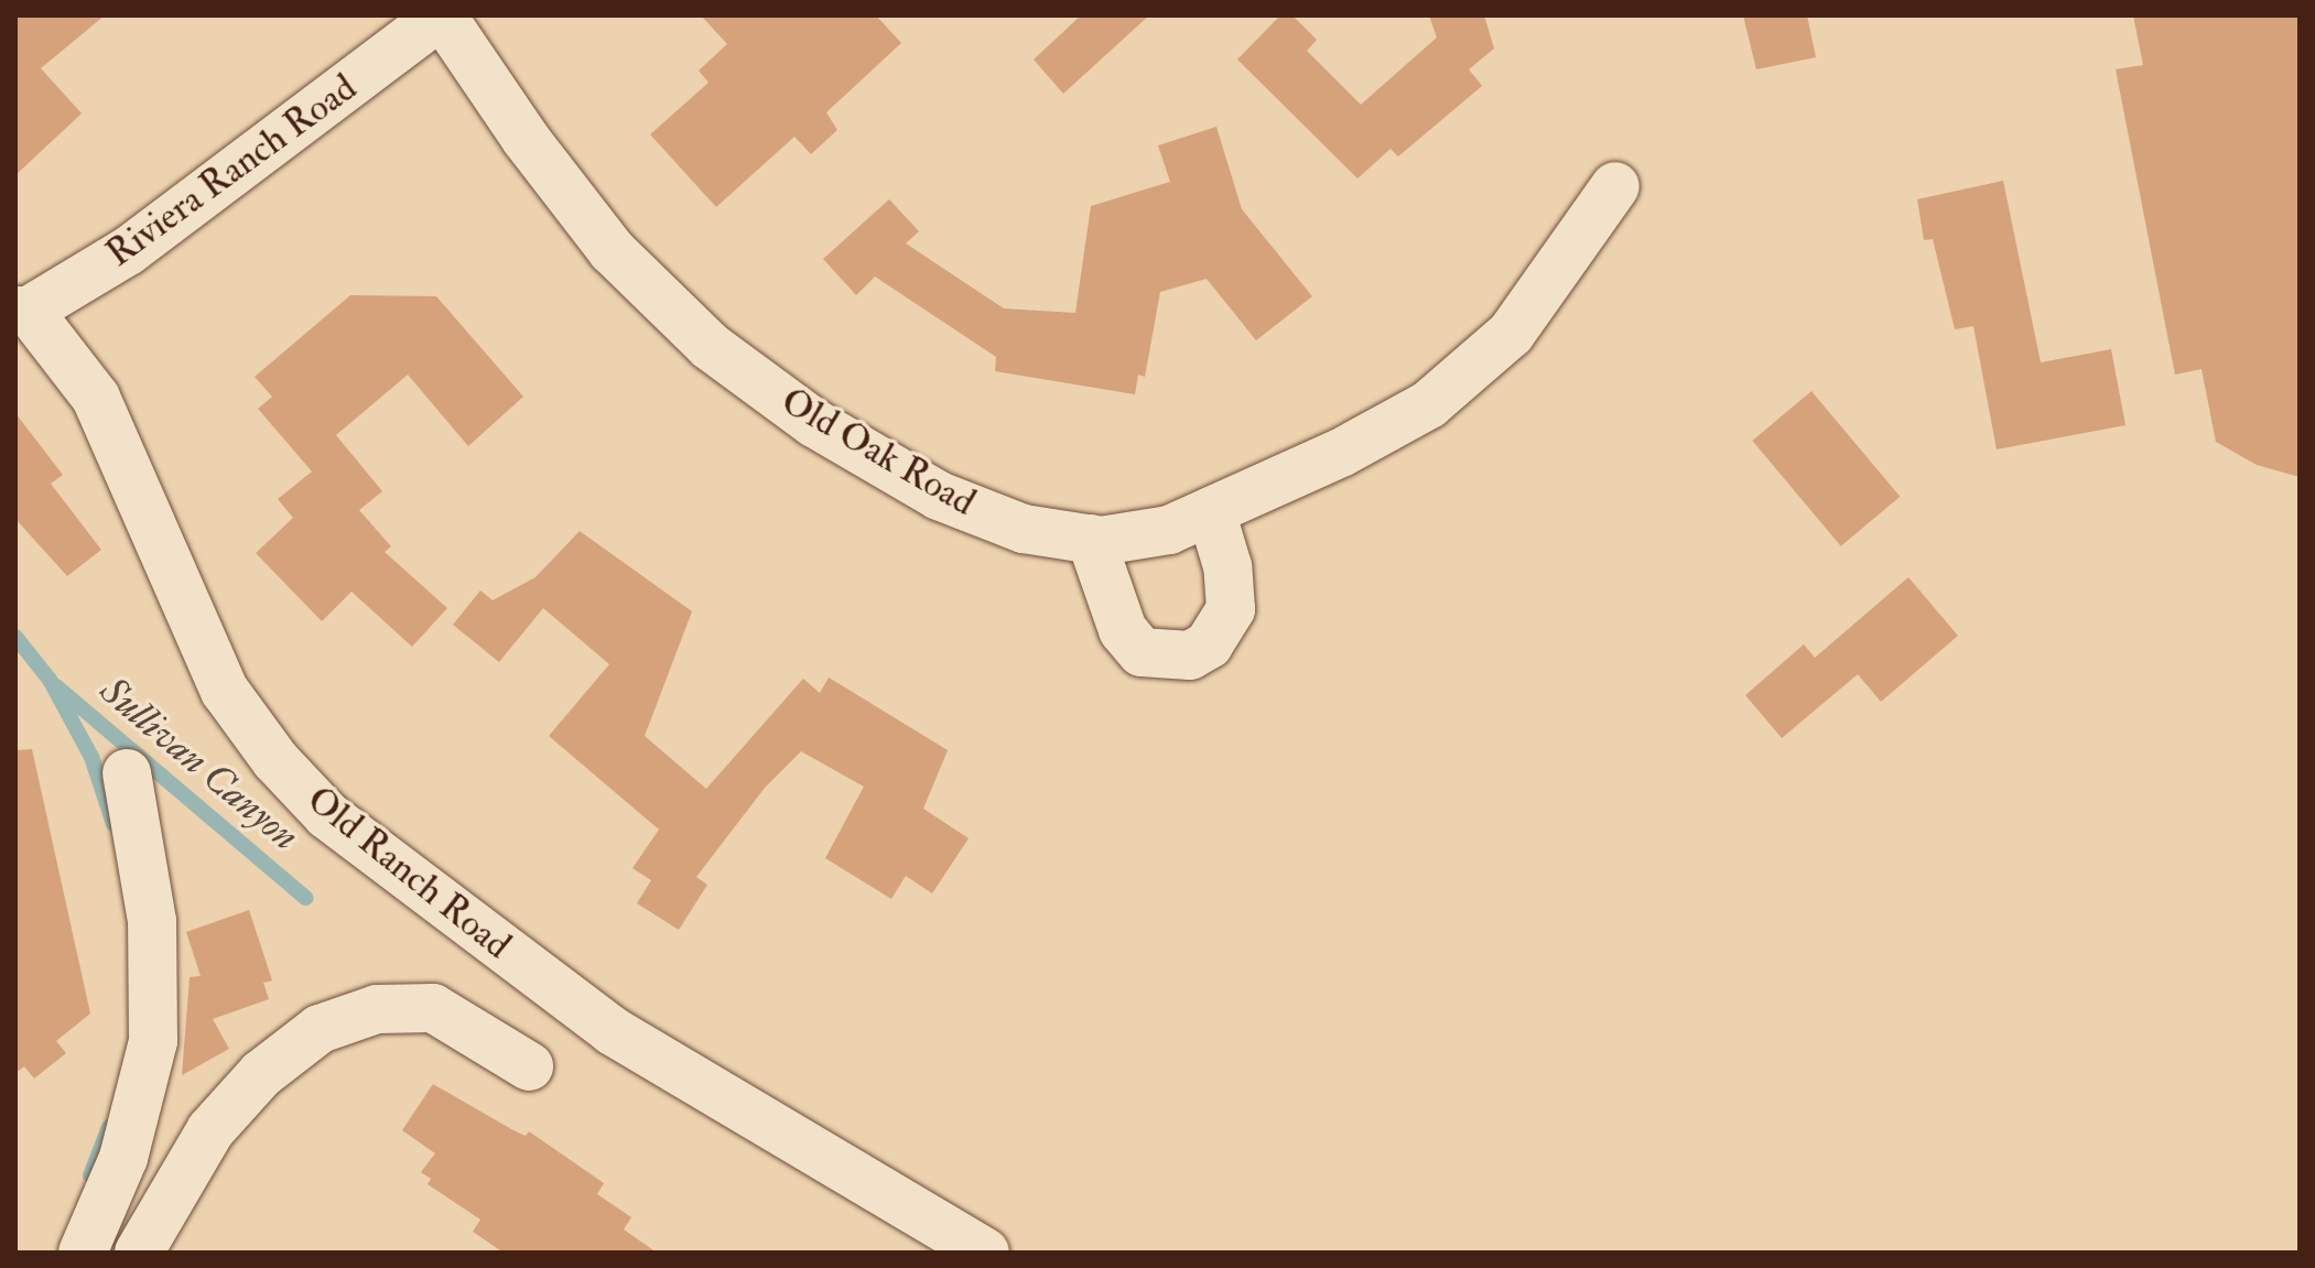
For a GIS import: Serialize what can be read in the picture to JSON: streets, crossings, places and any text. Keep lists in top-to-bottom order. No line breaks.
{"streets":{"street":["Riviera Ranch Road","Old Oak Road","Old Ranch Road"]},"crossings":[["Riviera Ranch Road","Old Oak Road"],["Riviera Ranch Road","Old Ranch Road"]],"water":["Sullivan Canyon"]}
